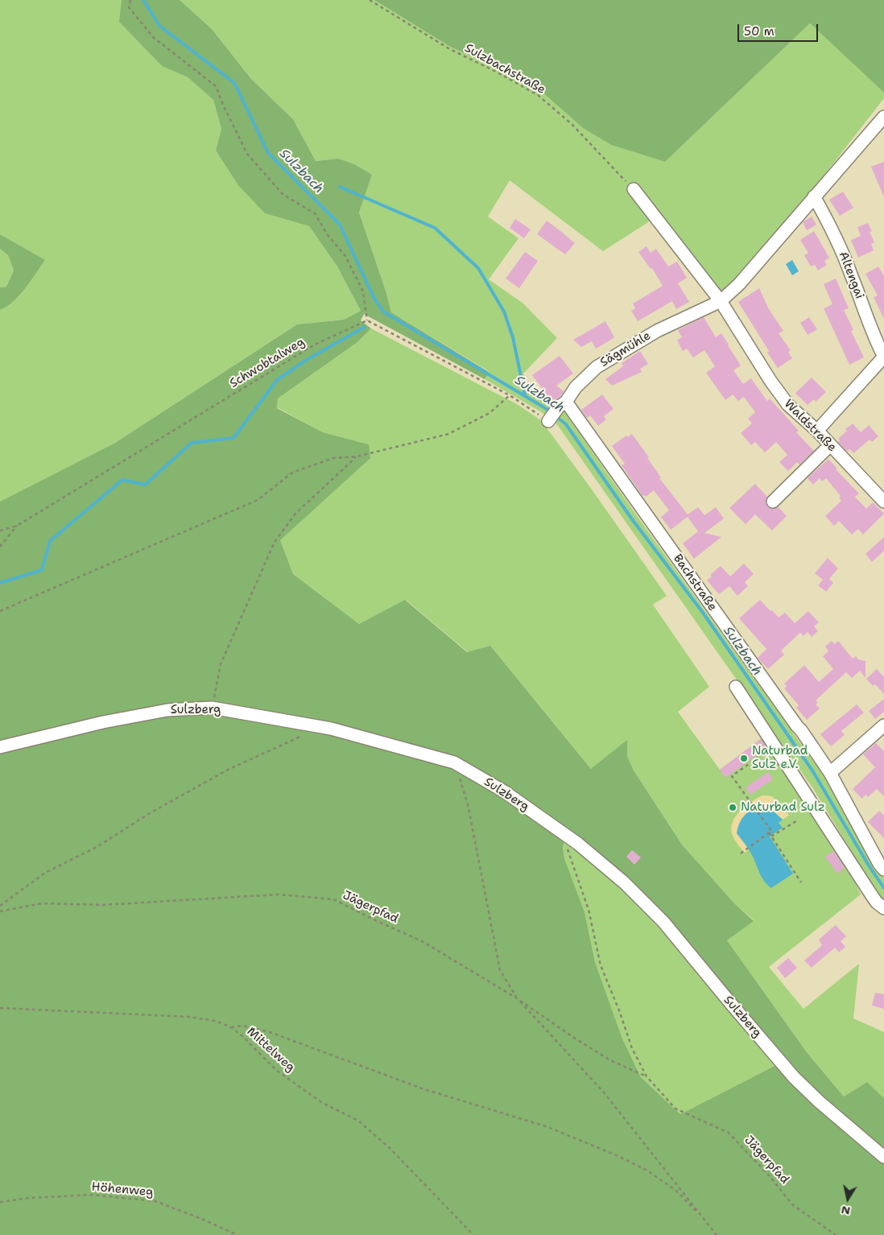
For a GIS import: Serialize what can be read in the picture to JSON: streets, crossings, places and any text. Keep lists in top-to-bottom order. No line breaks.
{"streets":{"street":["Altengai","Sägmühle","Waldstraße","Bachstraße","Sulzberg"],"path":["Sulzbachstraße","Schwobtalweg","Jägerpfad","Mittelweg","Höhenweg"]},"crossings":[["Sulzbachstraße","Waldstraße"],["Altengai","Waldstraße"],["Sägmühle","Waldstraße"],["Sägmühle","Bachstraße"]],"water":["Sulzbach"],"places":["Naturbad Sulz e.V.","Naturbad Sulz"],"scale_bar":"50 m","north":"bottom"}
